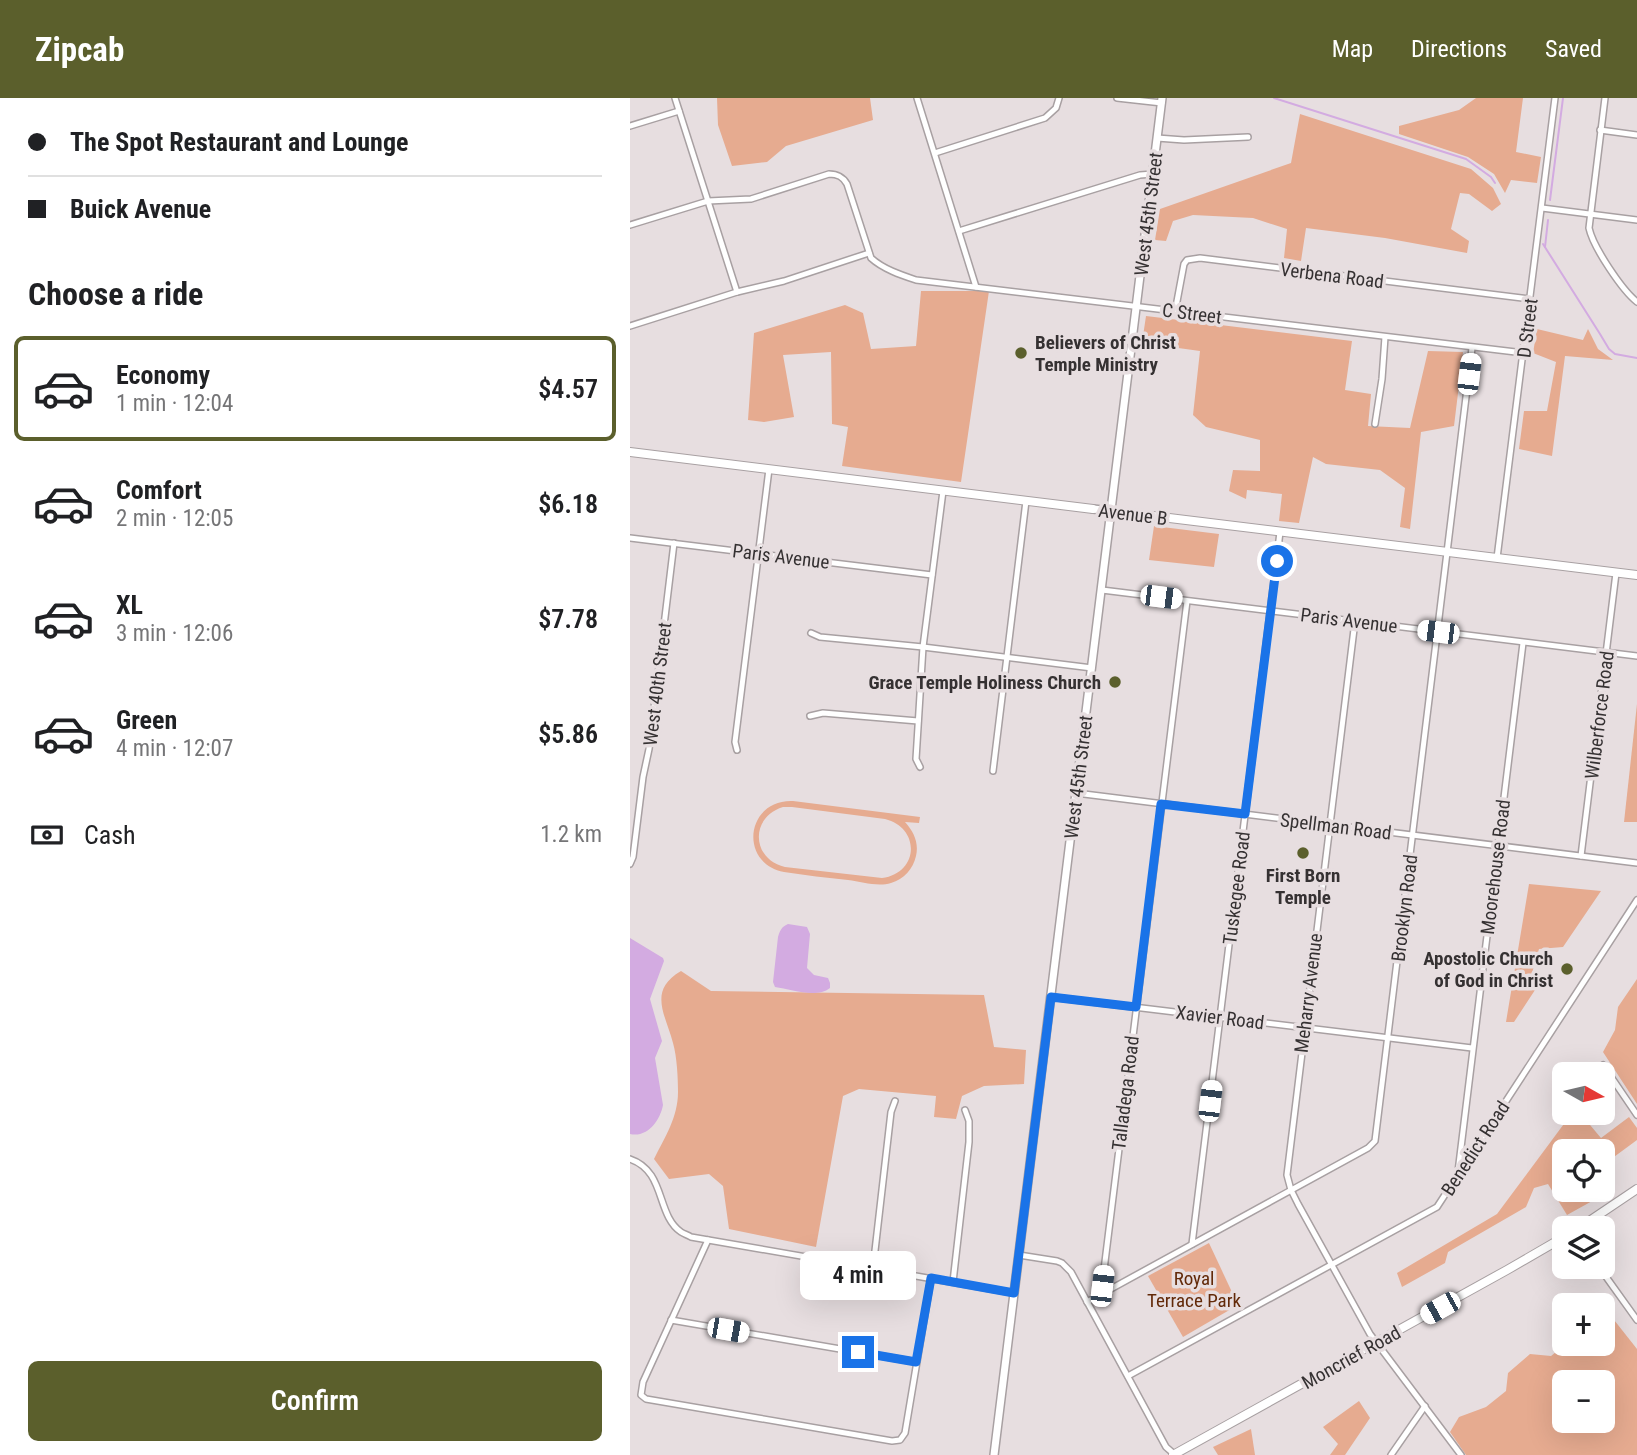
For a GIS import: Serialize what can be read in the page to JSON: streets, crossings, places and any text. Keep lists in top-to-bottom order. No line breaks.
{"streets":{"main road":["Avenue B","Moncrief Road"],"street":["West 45th Street","Verbena Road","C Street","D Street","Paris Avenue","West 40th Street","Wilberforce Road","Spellman Road","Moorehouse Road","Tuskegee Road","Brooklyn Road","Meharry Avenue","Xavier Road","Talladega Road","Benedict Road"]},"crossings":[["West 45th Street","C Street"],["West 45th Street","Avenue B"],["West 45th Street","Paris Avenue"],["West 45th Street","Spellman Road"],["West 45th Street","Xavier Road"],["Verbena Road","C Street"],["Verbena Road","D Street"],["C Street","D Street"],["C Street","Brooklyn Road"],["D Street","Avenue B"],["Avenue B","Wilberforce Road"],["Avenue B","Tuskegee Road"],["Avenue B","Brooklyn Road"],["Paris Avenue","West 40th Street"],["Paris Avenue","Wilberforce Road"],["Paris Avenue","Moorehouse Road"],["Paris Avenue","Tuskegee Road"],["Paris Avenue","Brooklyn Road"],["Paris Avenue","Meharry Avenue"],["Paris Avenue","Talladega Road"],["Wilberforce Road","Spellman Road"],["Spellman Road","Moorehouse Road"],["Spellman Road","Tuskegee Road"],["Spellman Road","Brooklyn Road"],["Spellman Road","Meharry Avenue"],["Spellman Road","Talladega Road"],["Moorehouse Road","Xavier Road"],["Moorehouse Road","Benedict Road"],["Tuskegee Road","Brooklyn Road"],["Tuskegee Road","Xavier Road"],["Brooklyn Road","Meharry Avenue"],["Brooklyn Road","Xavier Road"],["Brooklyn Road","Talladega Road"],["Meharry Avenue","Xavier Road"],["Meharry Avenue","Benedict Road"],["Meharry Avenue","Moncrief Road"],["Xavier Road","Talladega Road"]],"parks":["Royal Terrace Park"],"places":["Believers of Christ Temple Ministry","Grace Temple Holiness Church","First Born Temple","Apostolic Church of God in Christ"],"north":"right","page":{"header":"Zipcab","nav":["Map","Directions","Saved"],"banner":["The Spot Restaurant and Lounge","Buick Avenue"],"heading":"Choose a ride","list":[{"name":"Economy","note":"1 min · 12:04","value":"$4.57"},{"name":"Comfort","note":"2 min · 12:05","value":"$6.18"},{"name":"XL","note":"3 min · 12:06","value":"$7.78"},{"name":"Green","note":"4 min · 12:07","value":"$5.86"}],"pay":["Cash","1.2 km"],"map_buttons":["+","−"],"bubble":"4 min","buttons":"Confirm"}}
